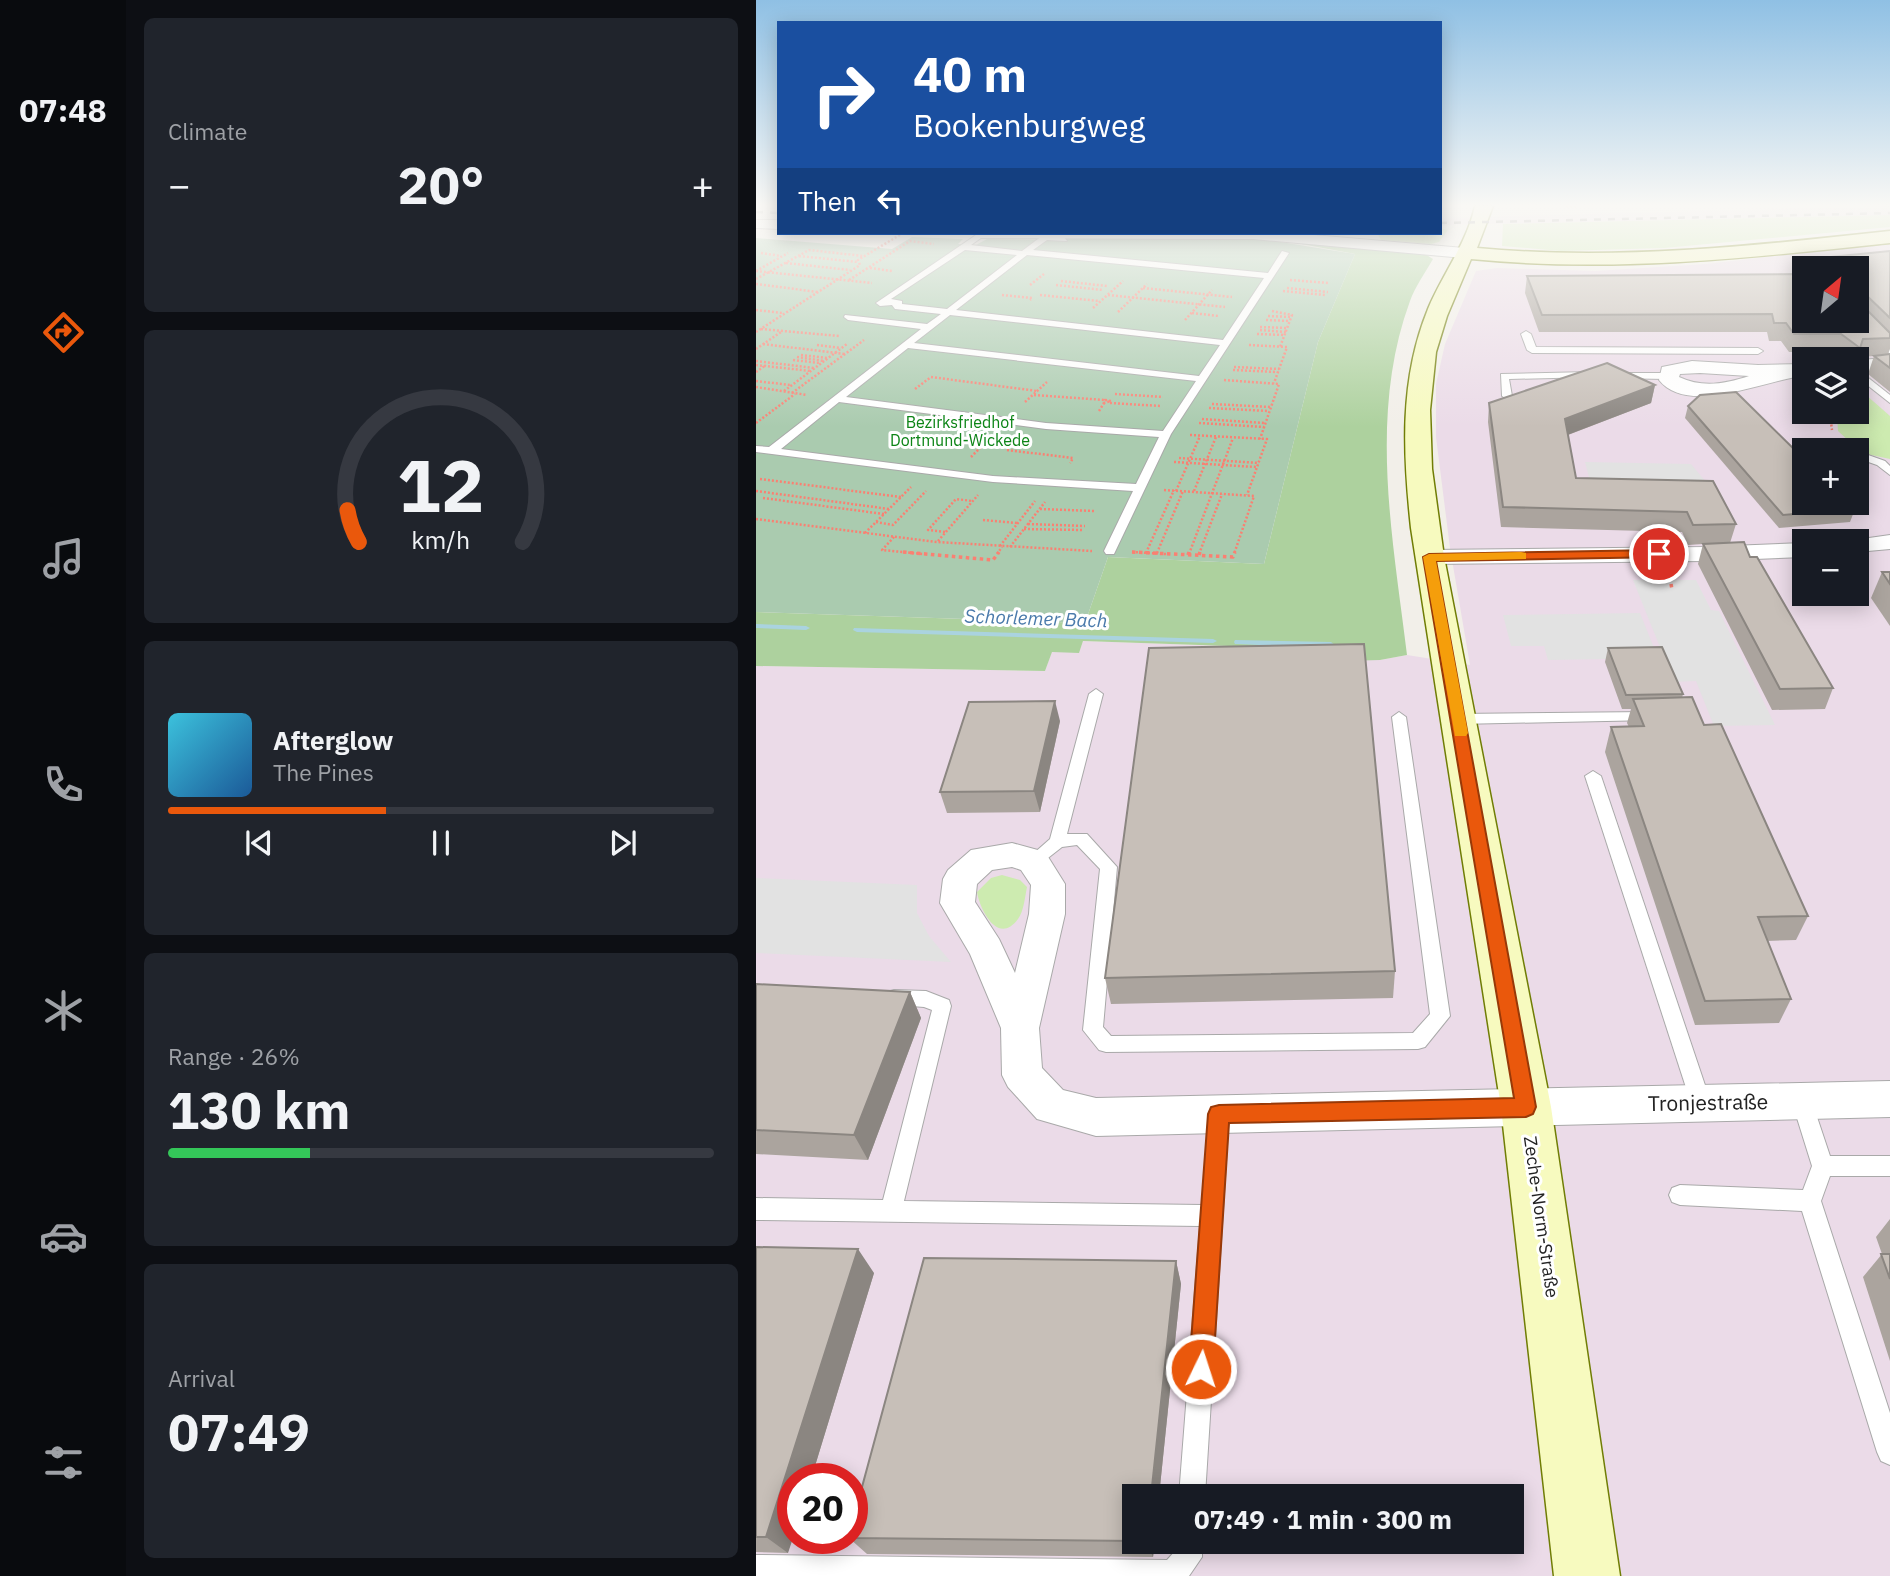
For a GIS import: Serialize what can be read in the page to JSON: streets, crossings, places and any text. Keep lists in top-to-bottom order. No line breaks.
{"streets":{"main road":["Zeche-Norm-Straße"],"street":["Tronjestraße"]},"crossings":[["Tronjestraße","Zeche-Norm-Straße"]],"water":["Schorlemer Bach"],"parks":["Bezirksfriedhof Dortmund-Wickede"],"north":"top right","page":{"tabs":"07:48","tile":["Climate",["Range · 26%","130 km"],["Arrival","07:49"]],"turn":["40 m","Bookenburgweg"],"heat":["−","20°","+"],"then":"Then","map_buttons":["+","−"],"song":["Afterglow","The Pines"],"limit":"20","trip":"07:49 · 1 min · 300 m","gauge":["12","km/h"]}}
